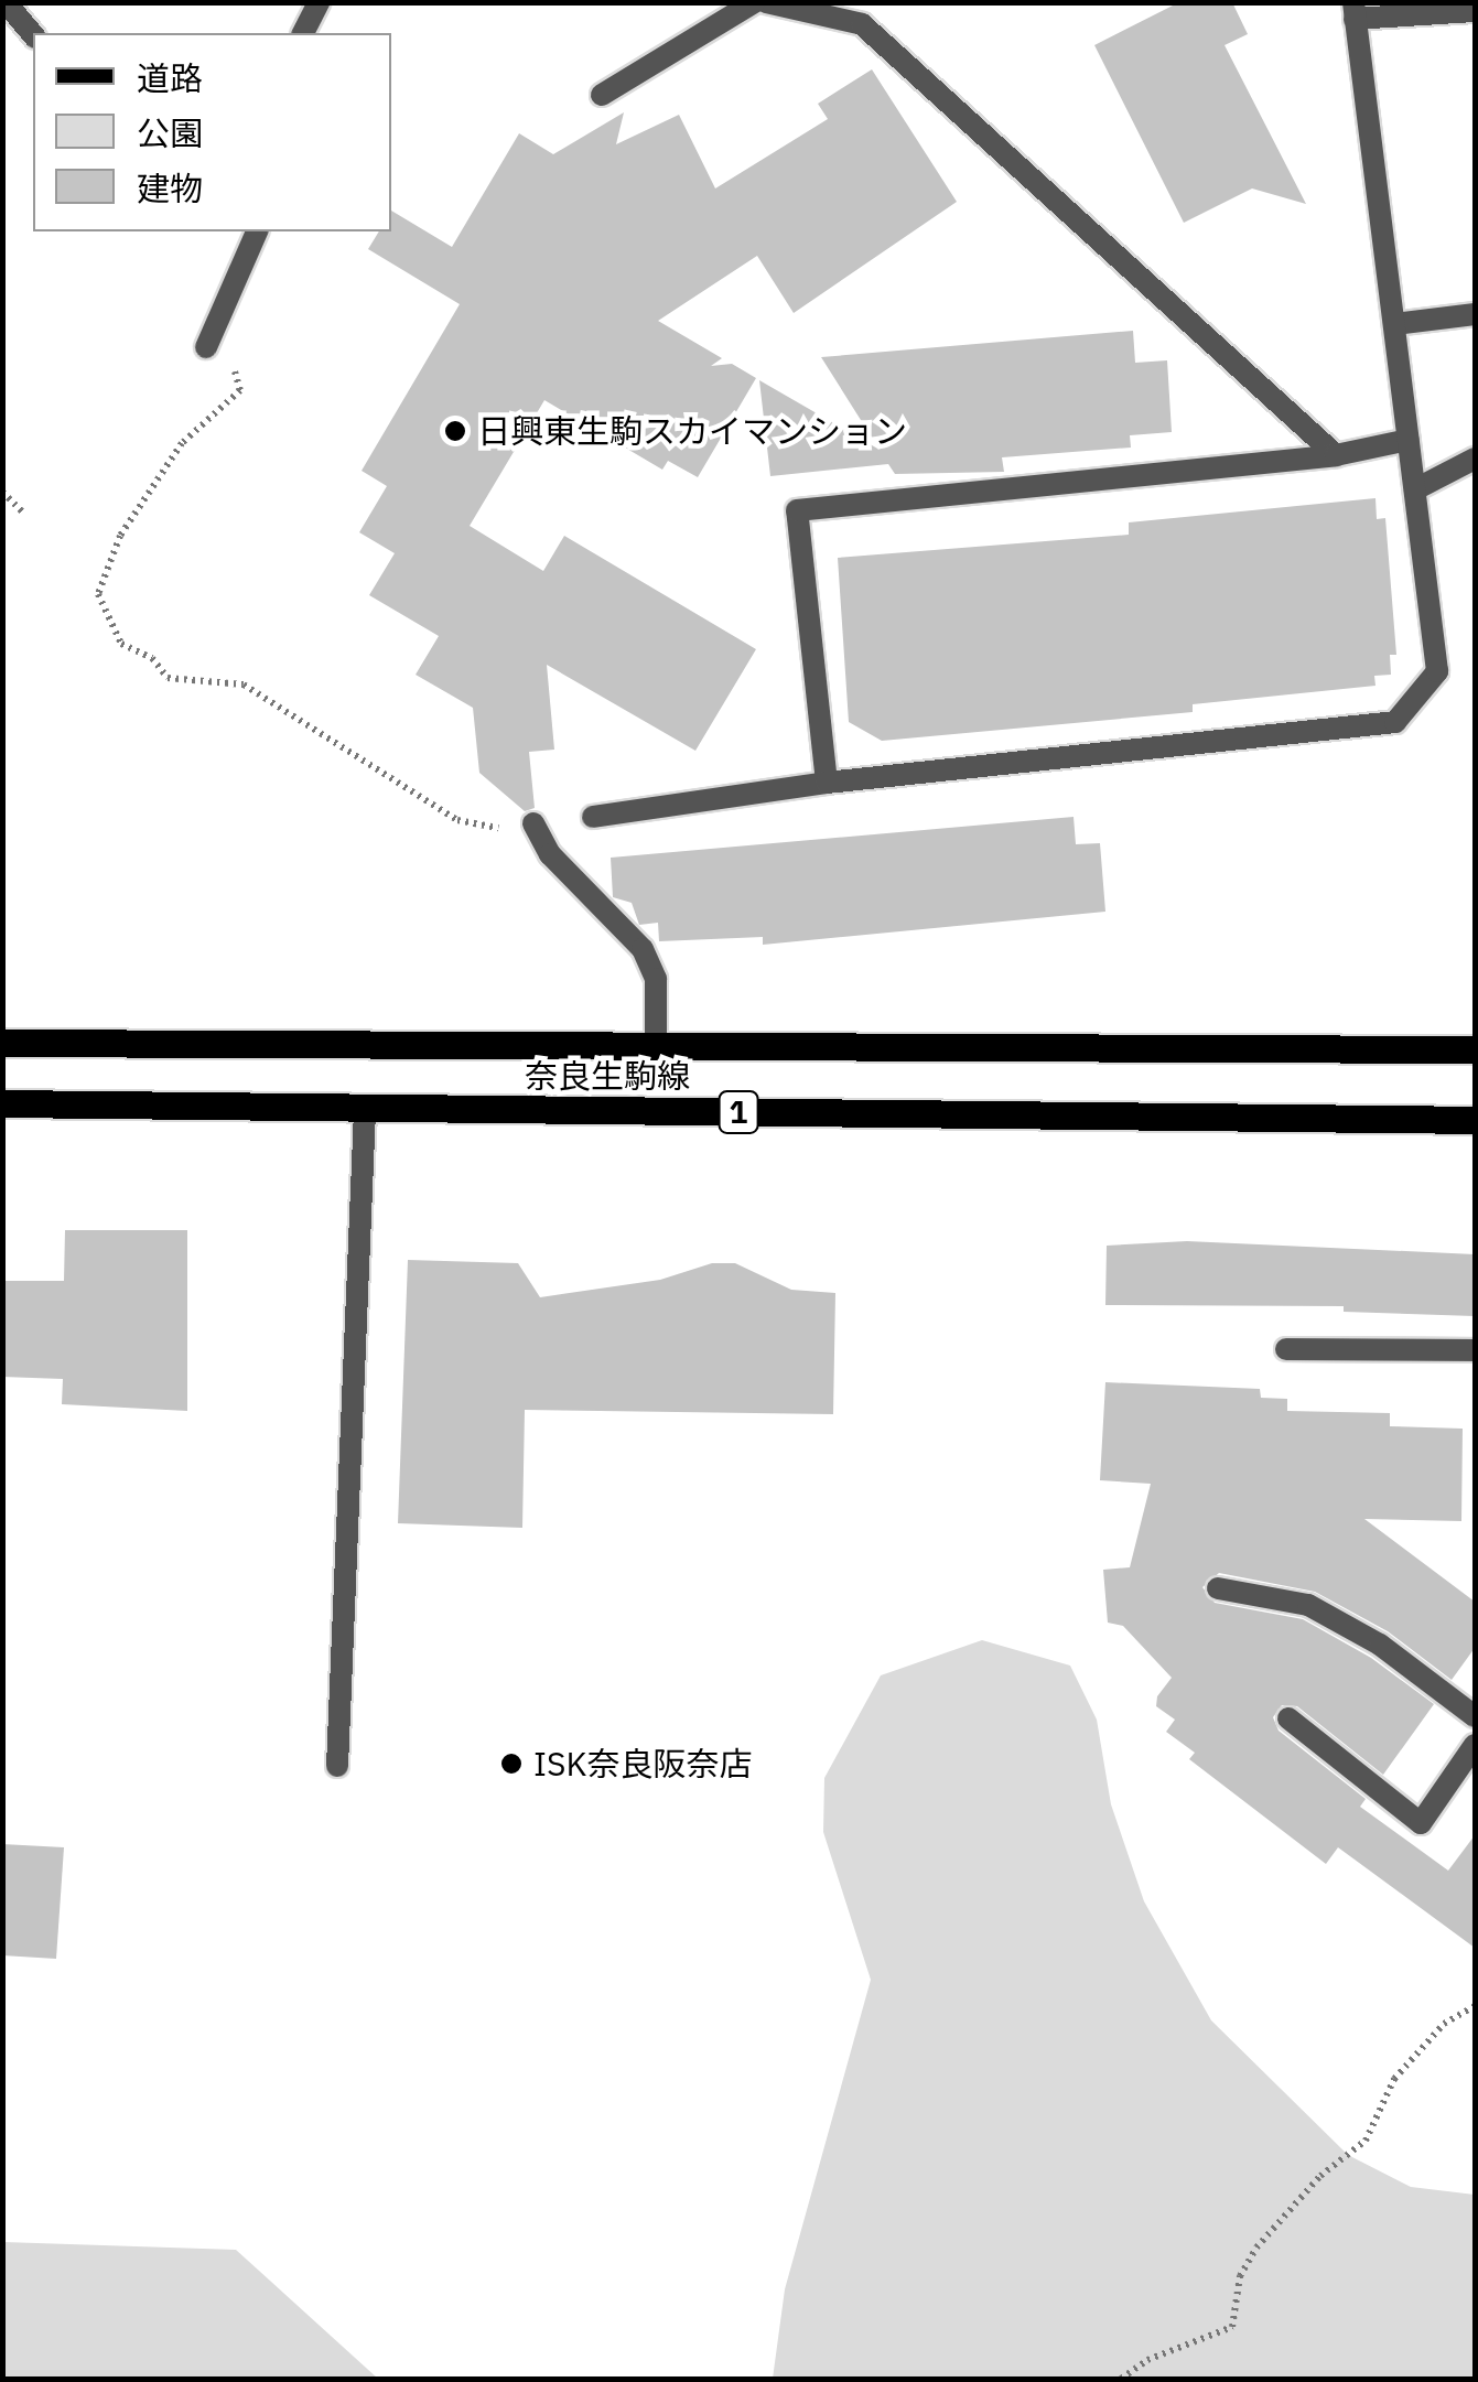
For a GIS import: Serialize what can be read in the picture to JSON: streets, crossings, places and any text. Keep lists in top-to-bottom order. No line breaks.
{"streets":{"main road":["奈良生駒線","1"]},"places":["日興東生駒スカイマンション","ISK奈良阪奈店"],"legend":["道路","公園","建物"]}
